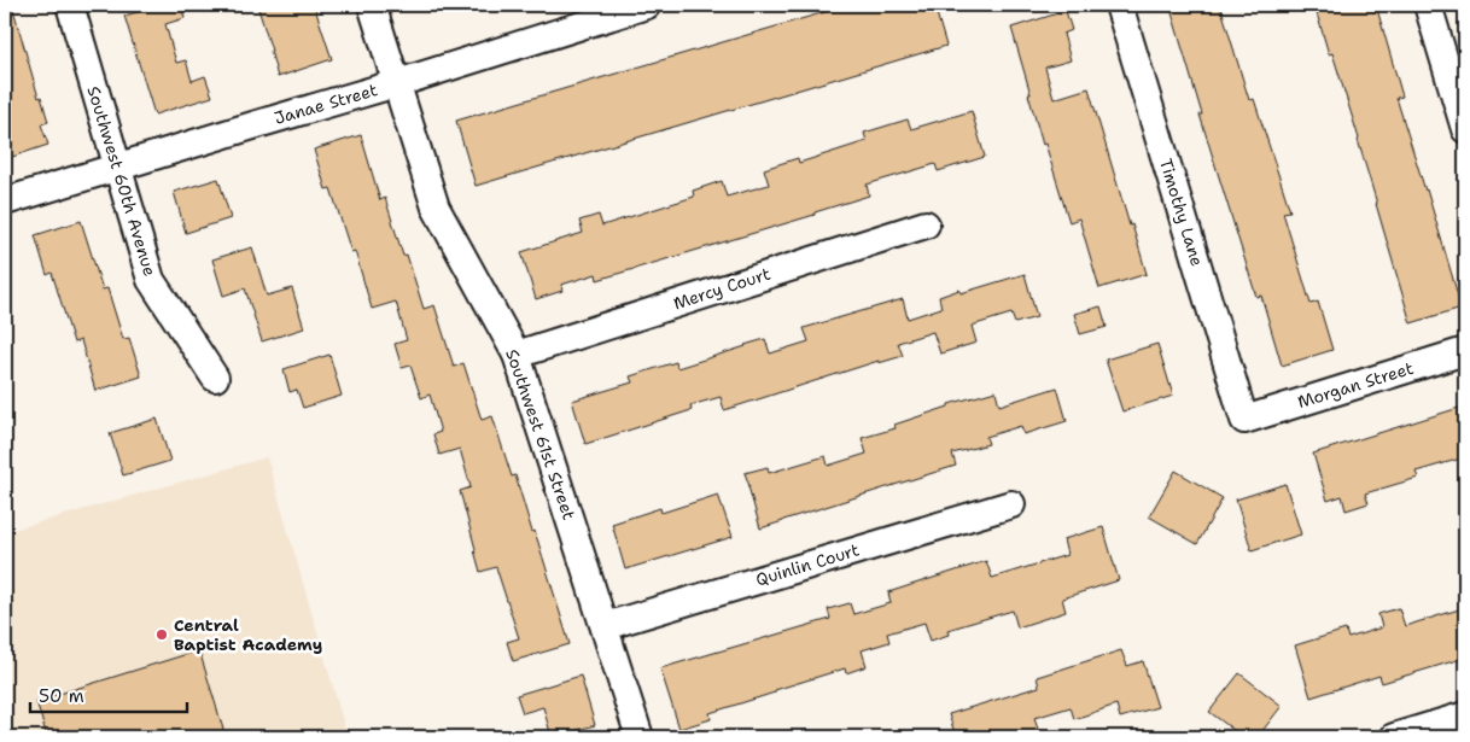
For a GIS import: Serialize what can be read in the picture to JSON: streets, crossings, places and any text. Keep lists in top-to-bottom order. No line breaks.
{"streets":{"street":["Janae Street","Southwest 60th Avenue","Timothy Lane","Mercy Court","Morgan Street","Southwest 61st Street","Quinlin Court"]},"crossings":[["Janae Street","Southwest 60th Avenue"],["Janae Street","Southwest 61st Street"],["Timothy Lane","Morgan Street"],["Mercy Court","Southwest 61st Street"],["Southwest 61st Street","Quinlin Court"]],"places":["Central Baptist Academy"],"scale_bar":"50 m"}
